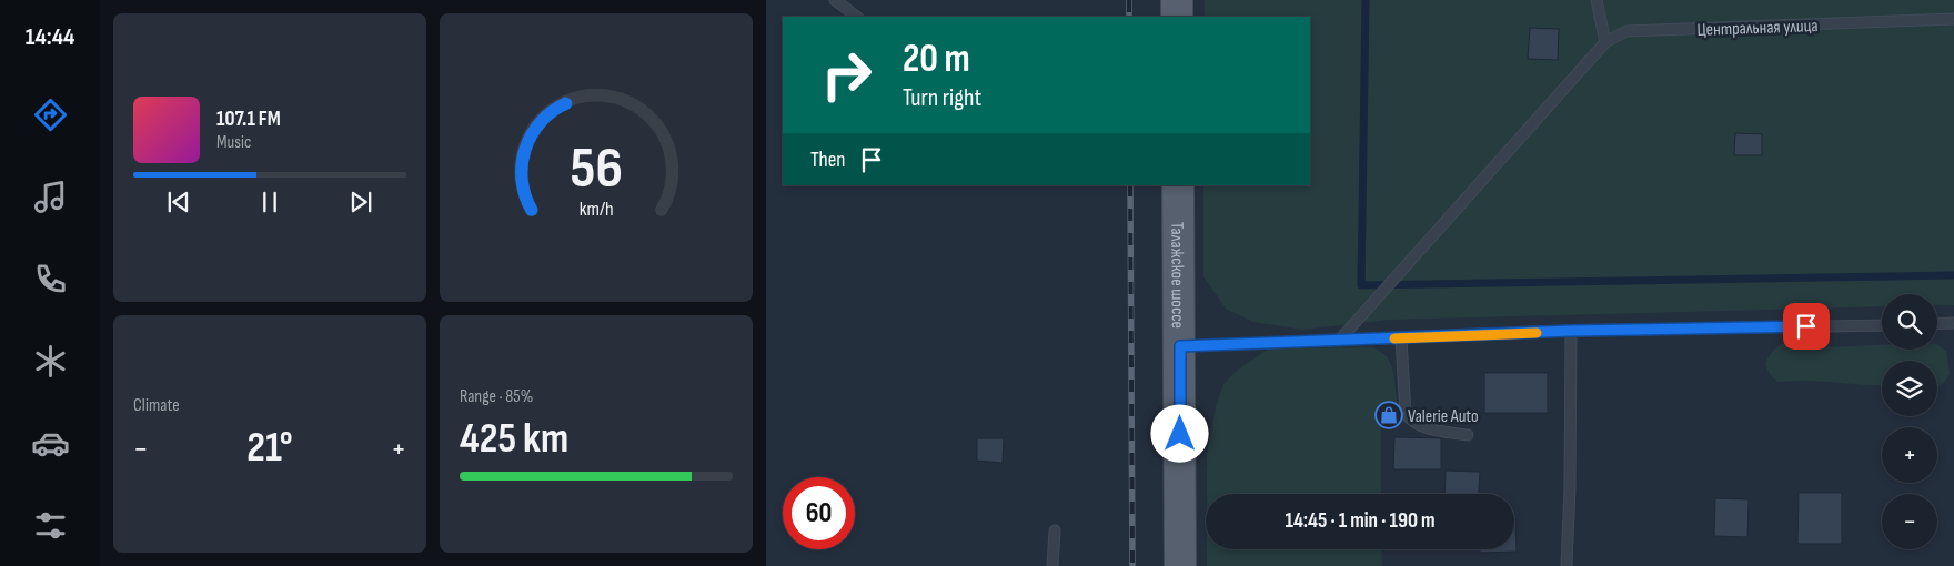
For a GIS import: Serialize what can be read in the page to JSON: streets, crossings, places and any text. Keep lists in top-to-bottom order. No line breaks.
{"streets":{"main road":["Талажское шоссе"],"lane":["Центральная улица"]},"places":{"shop":["Valerie Auto"]},"page":{"tabs":"14:44","turn":["20 m","Turn right"],"song":["107.1 FM","Music"],"then":"Then","map_buttons":["+","−"],"tile":["Climate",["Range · 85%","425 km"]],"heat":["−","21°","+"],"limit":"60","trip":"14:45 · 1 min · 190 m","gauge":["56","km/h"]}}
